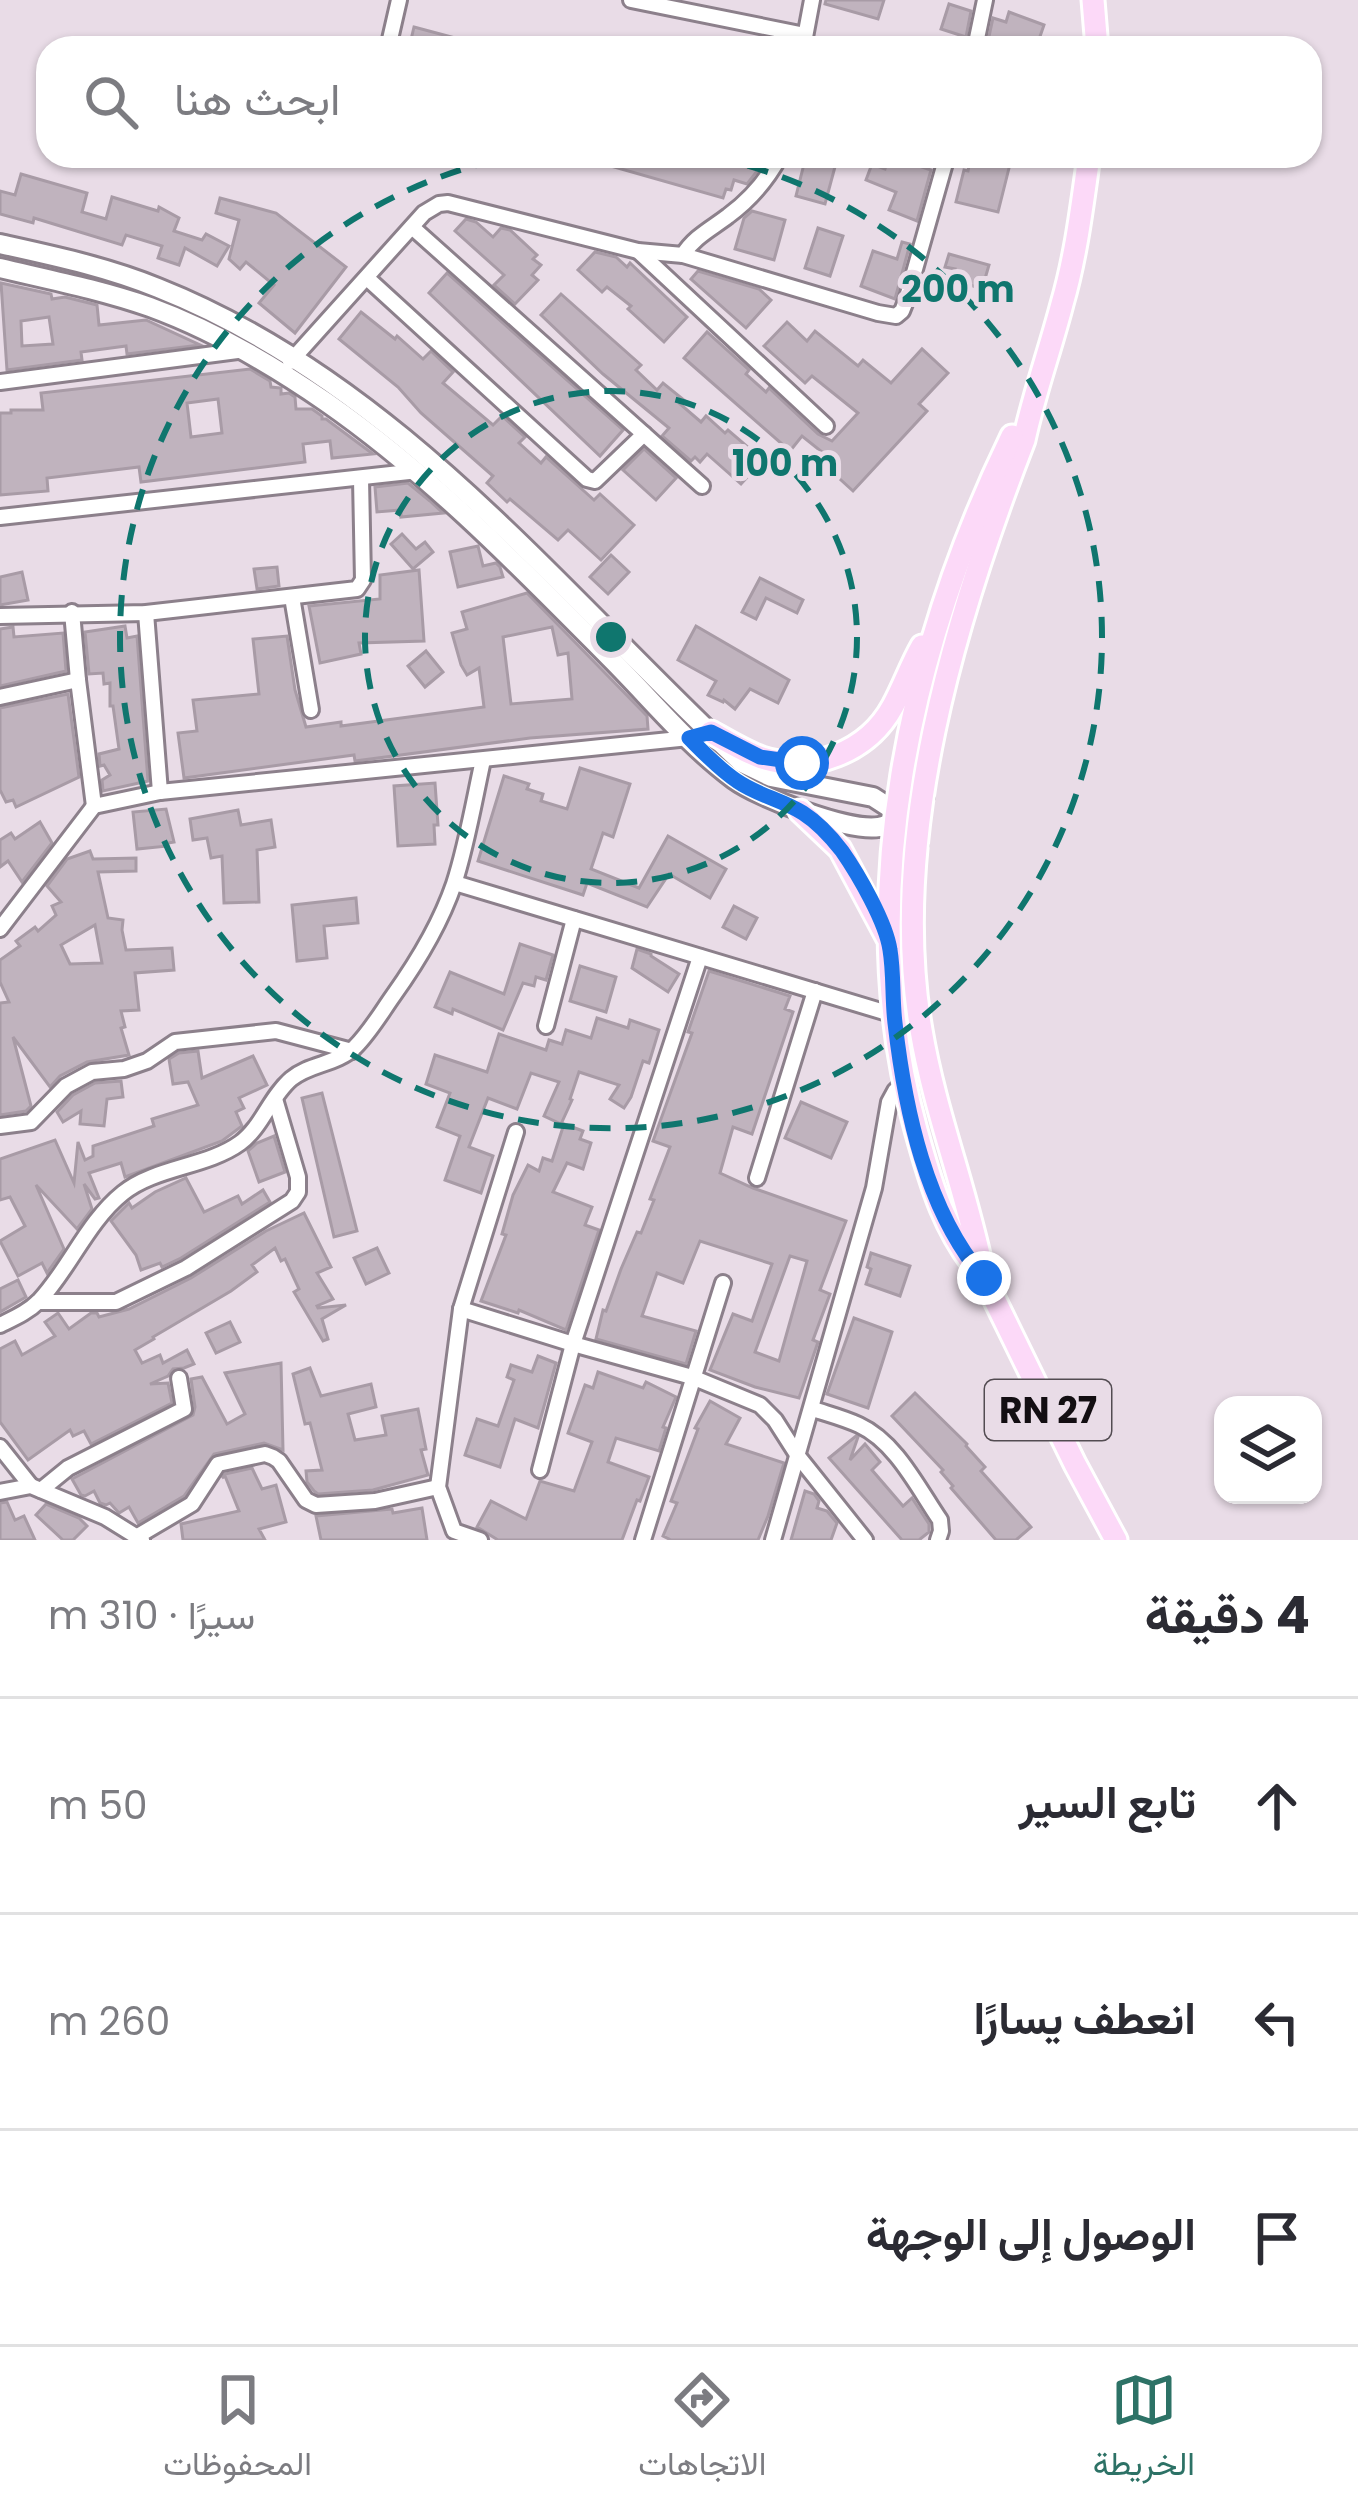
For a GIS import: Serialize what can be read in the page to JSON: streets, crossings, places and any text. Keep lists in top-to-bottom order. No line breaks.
{"streets":{"main road":["RN 27"]},"page":{"search":"ابحث هنا","heading":["4 دقيقة","سيرًا · 310 m"],"list":[["تابع السير","50 m"],["انعطف يسارًا","260 m"],"الوصول إلى الوجهة"],"nav":["الخريطة","الاتجاهات","المحفوظات"]},"rings":["200 m","100 m"]}
